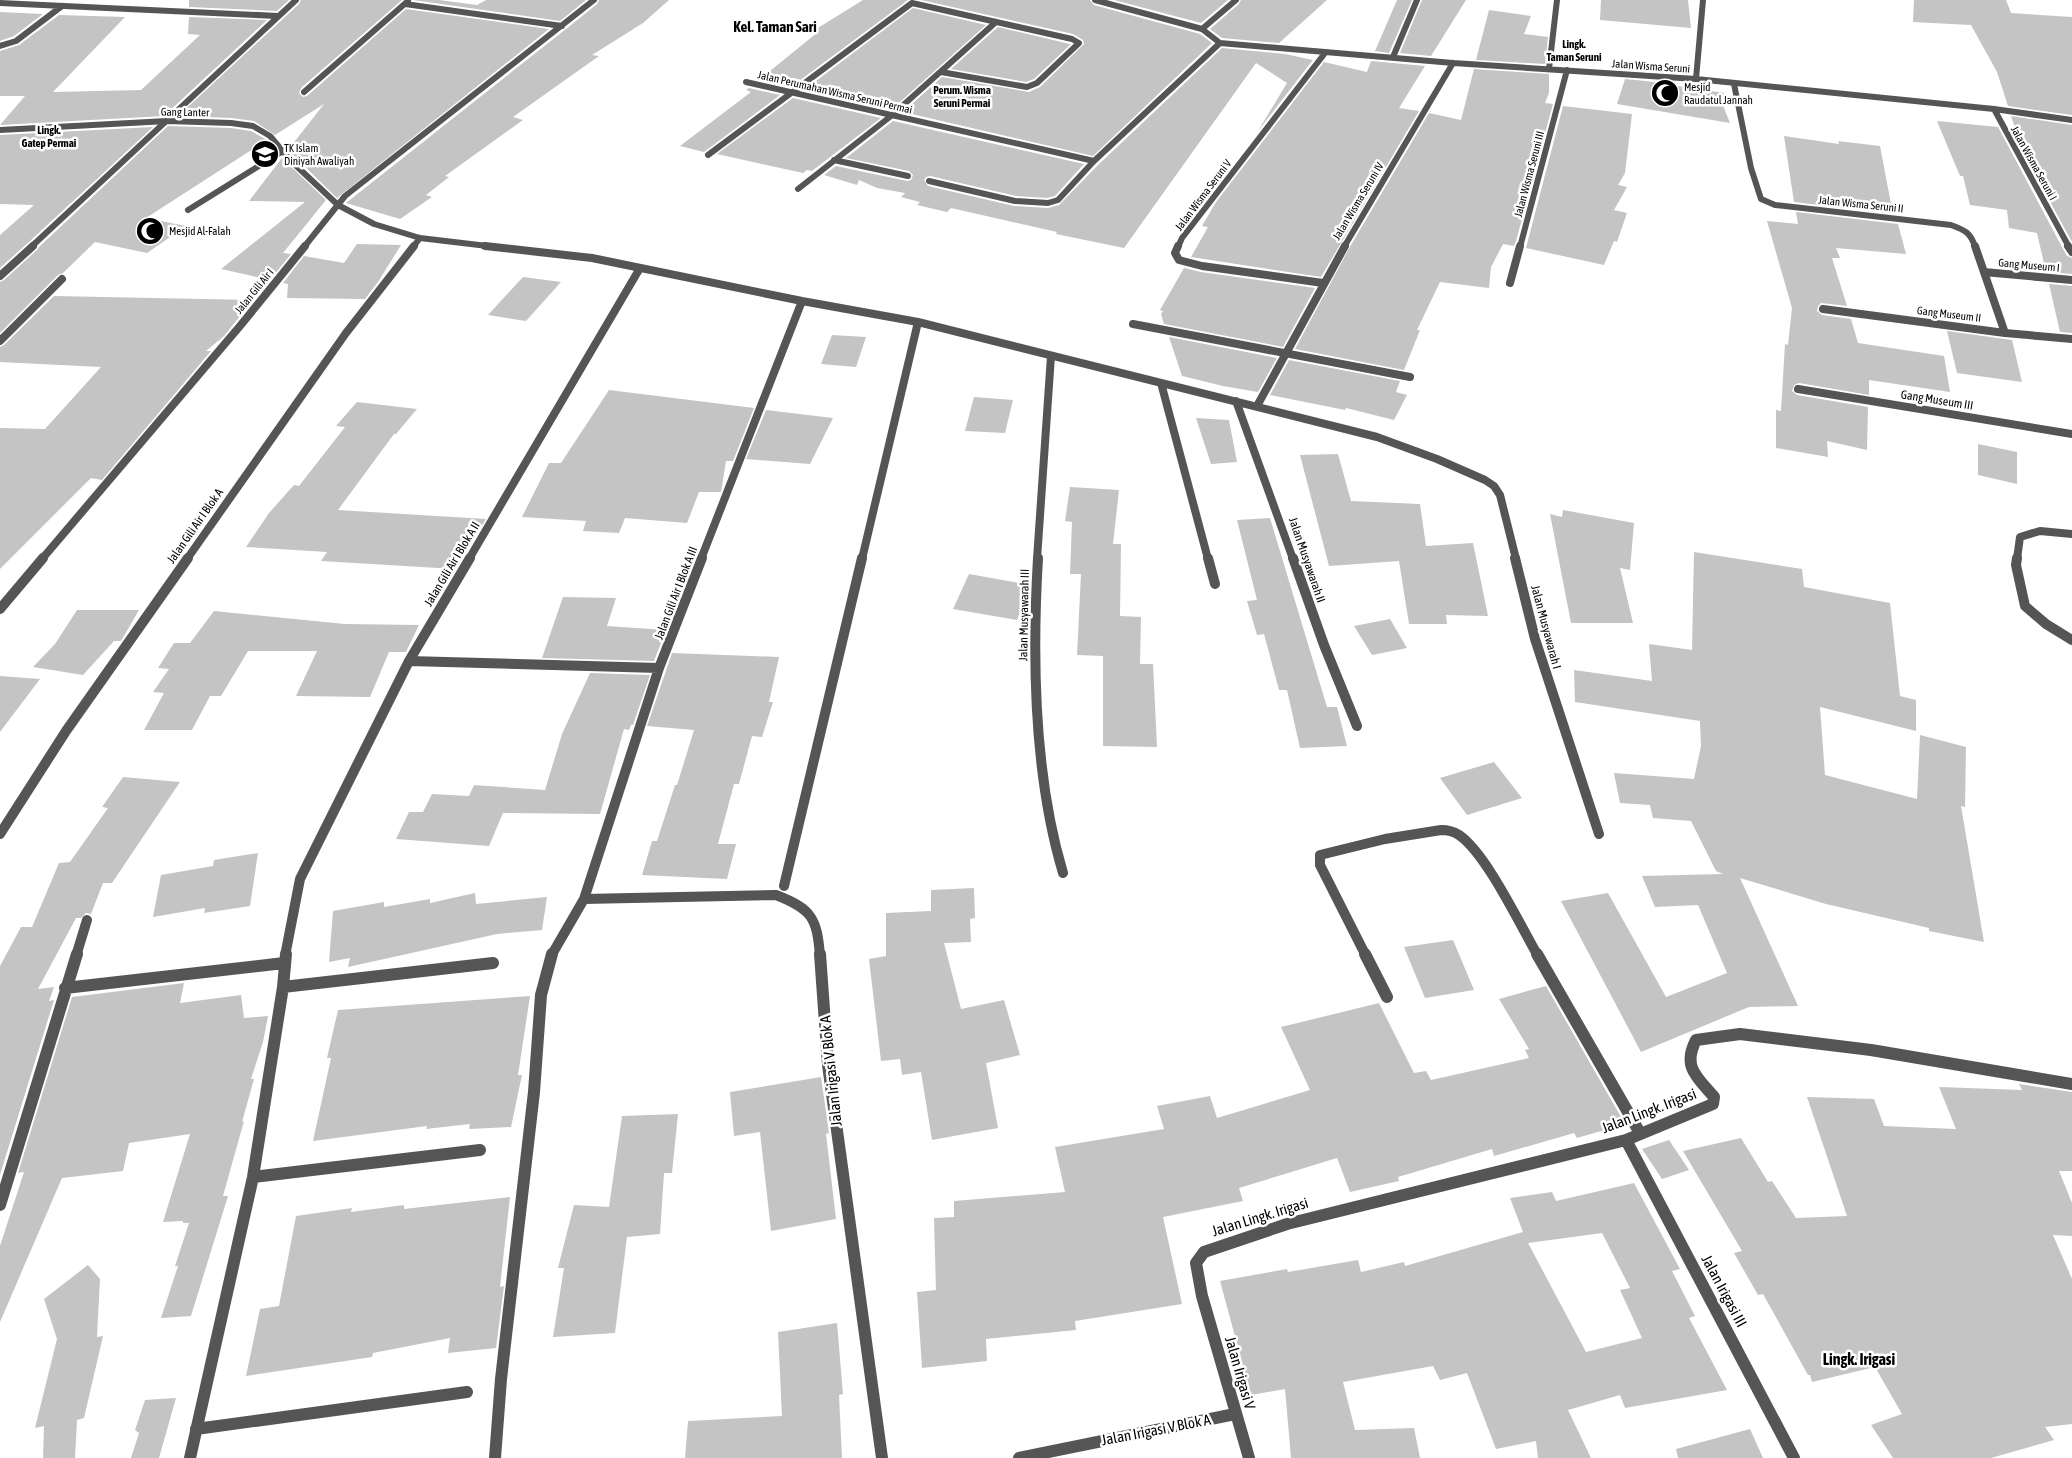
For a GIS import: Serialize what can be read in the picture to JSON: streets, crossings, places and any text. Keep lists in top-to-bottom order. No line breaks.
{"streets":{"street":["Jalan Wisma Seruni","Jalan Perumahan Wisma Seruni Permai","Gang Lanter","Jalan Wisma Seruni I","Jalan Wisma Seruni III","Jalan Wisma Seruni V","Jalan Wisma Seruni IV","Jalan Wisma Seruni II","Gang Museum I","Jalan Gili Air I","Gang Museum II","Gang Museum III","Jalan Gili Air I Blok A","Jalan Musyawarah II","Jalan Gili Air I Blok A II","Jalan Gili Air I Blok A III","Jalan Musyawarah III","Jalan Musyawarah I","Jalan Irigasi V Blok A","Jalan Lingk. Irigasi","Jalan Irigasi III","Jalan Irigasi V"]},"crossings":[["Jalan Wisma Seruni","Jalan Wisma Seruni I"],["Jalan Wisma Seruni","Jalan Wisma Seruni III"],["Jalan Wisma Seruni","Jalan Wisma Seruni V"],["Jalan Wisma Seruni","Jalan Wisma Seruni IV"],["Jalan Wisma Seruni","Jalan Wisma Seruni II"],["Gang Lanter","Jalan Gili Air I"],["Gang Lanter","Jalan Gili Air I Blok A"],["Gang Lanter","Jalan Gili Air I Blok A II"],["Gang Lanter","Jalan Gili Air I Blok A III"],["Gang Lanter","Jalan Musyawarah I"],["Jalan Wisma Seruni V","Jalan Wisma Seruni IV"],["Jalan Wisma Seruni IV","Jalan Musyawarah I"],["Jalan Wisma Seruni II","Gang Museum I"],["Jalan Wisma Seruni II","Gang Museum II"],["Jalan Musyawarah II","Jalan Musyawarah I"],["Jalan Gili Air I Blok A III","Jalan Irigasi V Blok A"],["Jalan Musyawarah III","Jalan Musyawarah I"],["Jalan Irigasi V Blok A","Jalan Irigasi V"],["Jalan Lingk. Irigasi","Jalan Irigasi III"],["Jalan Lingk. Irigasi","Jalan Irigasi V"]],"districts":["Kel. Taman Sari","Lingk. Taman Seruni","Perum. Wisma Seruni Permai","Lingk. Gatep Permai","Lingk. Irigasi"],"places":{"mosque":["Mesjid Raudatul Jannah","Mesjid Al-Falah"],"school or university":["TK Islam Diniyah Awaliyah"]}}
